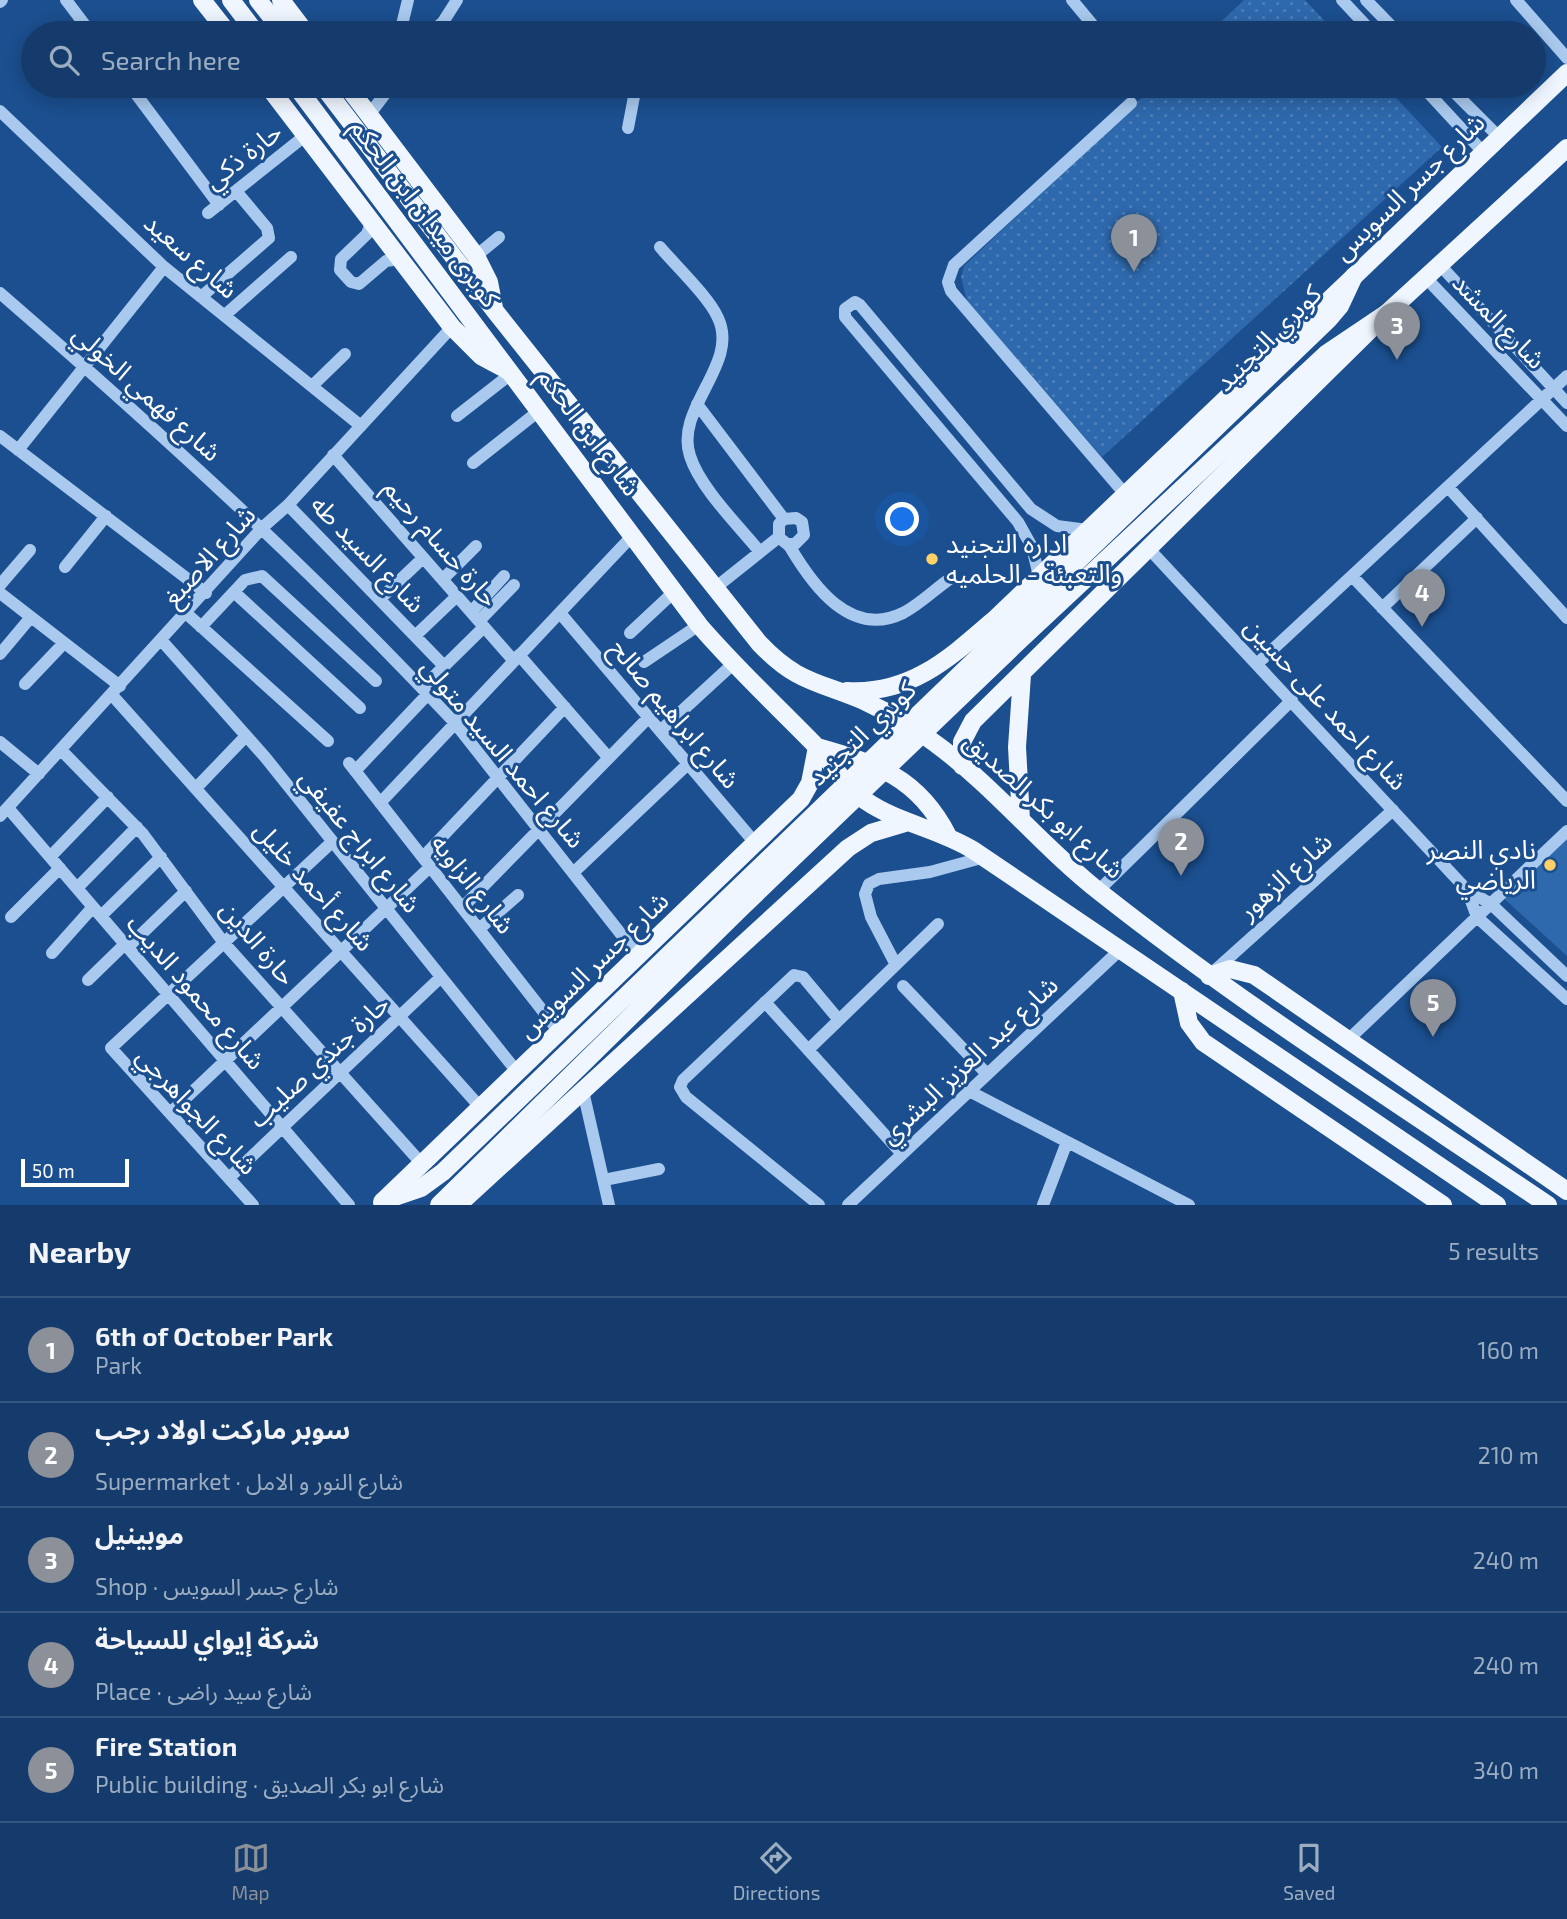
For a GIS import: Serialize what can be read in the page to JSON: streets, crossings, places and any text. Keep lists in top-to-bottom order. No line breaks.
{"streets":{"main road":["شارع جسر السويس","كوبرى ميدان ابن الحكم","كوبري التجنيد","شارع ابن الحكم","شارع ابو بكر الصديق"],"street":["حارة ذكي","شارع سعيد","شارع المشد","شارع فهمي الخولي","حارة حسام رحيم","شارع السيد طه","شارع الاصبغ","شارع احمد على حسين","شارع ابراهيم صالح","شارع احمد السيد متولي","شارع ابراج عفيفي","شارع الزهور","شارع الزاويه","شارع أحمد خليل","حارة الدين","شارع محمود الديب","شارع عبد العزيز البشري","حارة جندي صليب","شارع الجواهرجي"]},"crossings":[["حارة ذكي","شارع ابن الحكم"],["شارع جسر السويس","كوبري التجنيد"],["شارع جسر السويس","شارع ابن الحكم"],["شارع جسر السويس","شارع ابراهيم صالح"],["شارع جسر السويس","شارع احمد السيد متولي"],["شارع جسر السويس","شارع ابو بكر الصديق"],["شارع جسر السويس","شارع ابراج عفيفي"],["شارع جسر السويس","شارع الزاويه"],["شارع جسر السويس","شارع أحمد خليل"],["شارع جسر السويس","حارة الدين"],["كوبرى ميدان ابن الحكم","شارع ابن الحكم"],["شارع سعيد","شارع الاصبغ"],["شارع فهمي الخولي","شارع الاصبغ"],["شارع فهمي الخولي","شارع احمد السيد متولي"],["شارع ابن الحكم","شارع الاصبغ"],["شارع ابن الحكم","شارع ابو بكر الصديق"],["حارة حسام رحيم","شارع الاصبغ"],["شارع السيد طه","شارع الاصبغ"],["شارع الاصبغ","شارع احمد السيد متولي"],["شارع الاصبغ","شارع ابراج عفيفي"],["شارع الاصبغ","شارع أحمد خليل"],["شارع الاصبغ","حارة الدين"],["شارع الاصبغ","شارع محمود الديب"],["شارع احمد على حسين","شارع الزهور"],["شارع احمد السيد متولي","شارع الزاويه"],["شارع ابو بكر الصديق","شارع الزهور"],["شارع ابراج عفيفي","حارة جندي صليب"],["شارع أحمد خليل","حارة جندي صليب"],["حارة الدين","حارة جندي صليب"],["شارع محمود الديب","حارة جندي صليب"],["شارع محمود الديب","شارع الجواهرجي"],["حارة جندي صليب","شارع الجواهرجي"]],"places":["اداره التجنيد والتعبئة - الحلميه","نادي النصر الرياضي"],"scale_bar":"50 m","page":{"search":"Search here","pins":["1","3","4","2","5"],"scale":"50 m","heading":["Nearby","5 results"],"list":[{"mark":"1","name":"6th of October Park","note":"Park","value":"160 m"},{"mark":"2","name":"سوبر ماركت اولاد رجب","note":"Supermarket · شارع النور و الامل","value":"210 m"},{"mark":"3","name":"موبينيل","note":"Shop · شارع جسر السويس","value":"240 m"},{"mark":"4","name":"شركة إيواي للسياحة","note":"Place · شارع سيد راضى","value":"240 m"},{"mark":"5","name":"Fire Station","note":"Public building · شارع ابو بكر الصديق","value":"340 m"}],"nav":["Map","Directions","Saved"]}}
